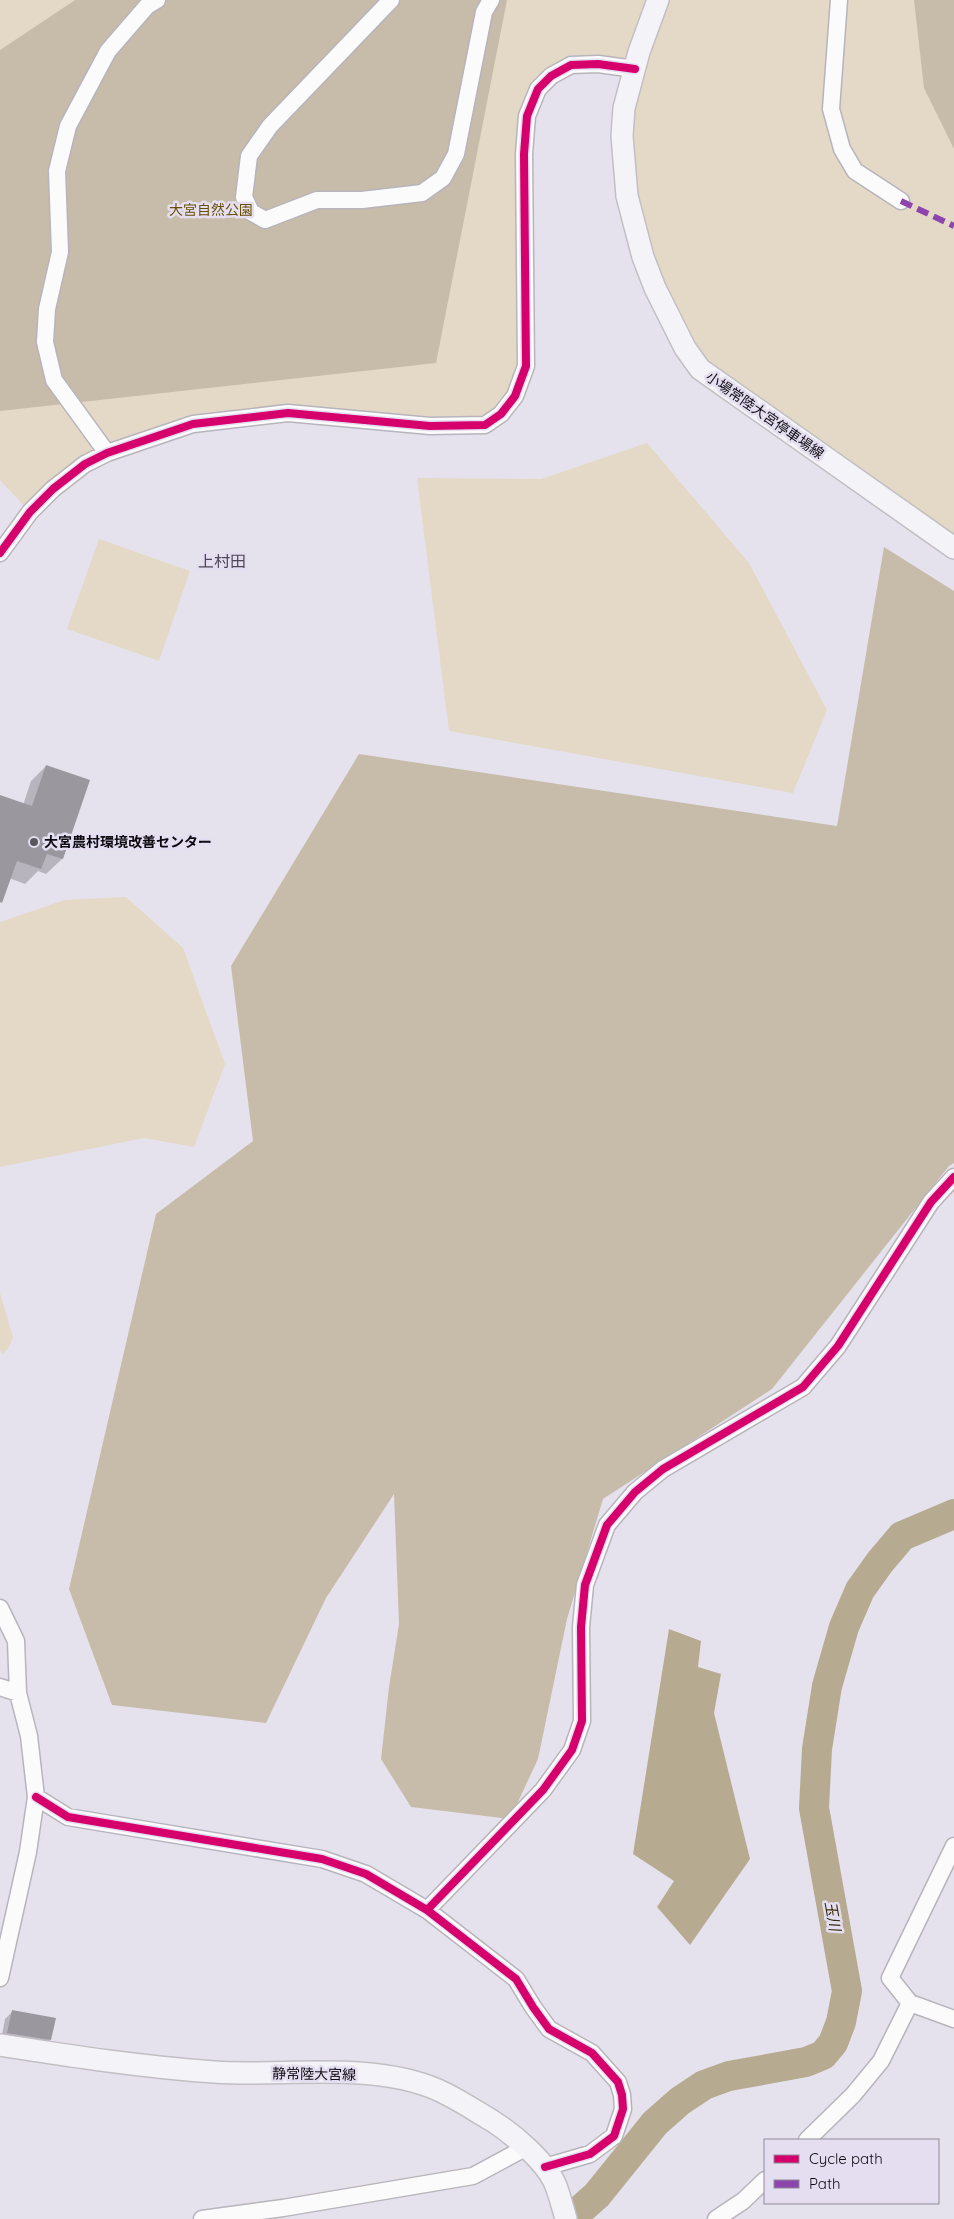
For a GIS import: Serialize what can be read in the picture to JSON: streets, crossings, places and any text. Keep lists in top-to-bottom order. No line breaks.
{"streets":{"main road":["小場常陸大宮停車場線","静常陸大宮線"]},"districts":["上村田"],"water":["玉川"],"parks":["大宮自然公園"],"places":["大宮農村環境改善センター"],"legend":["Cycle path","Path"]}
